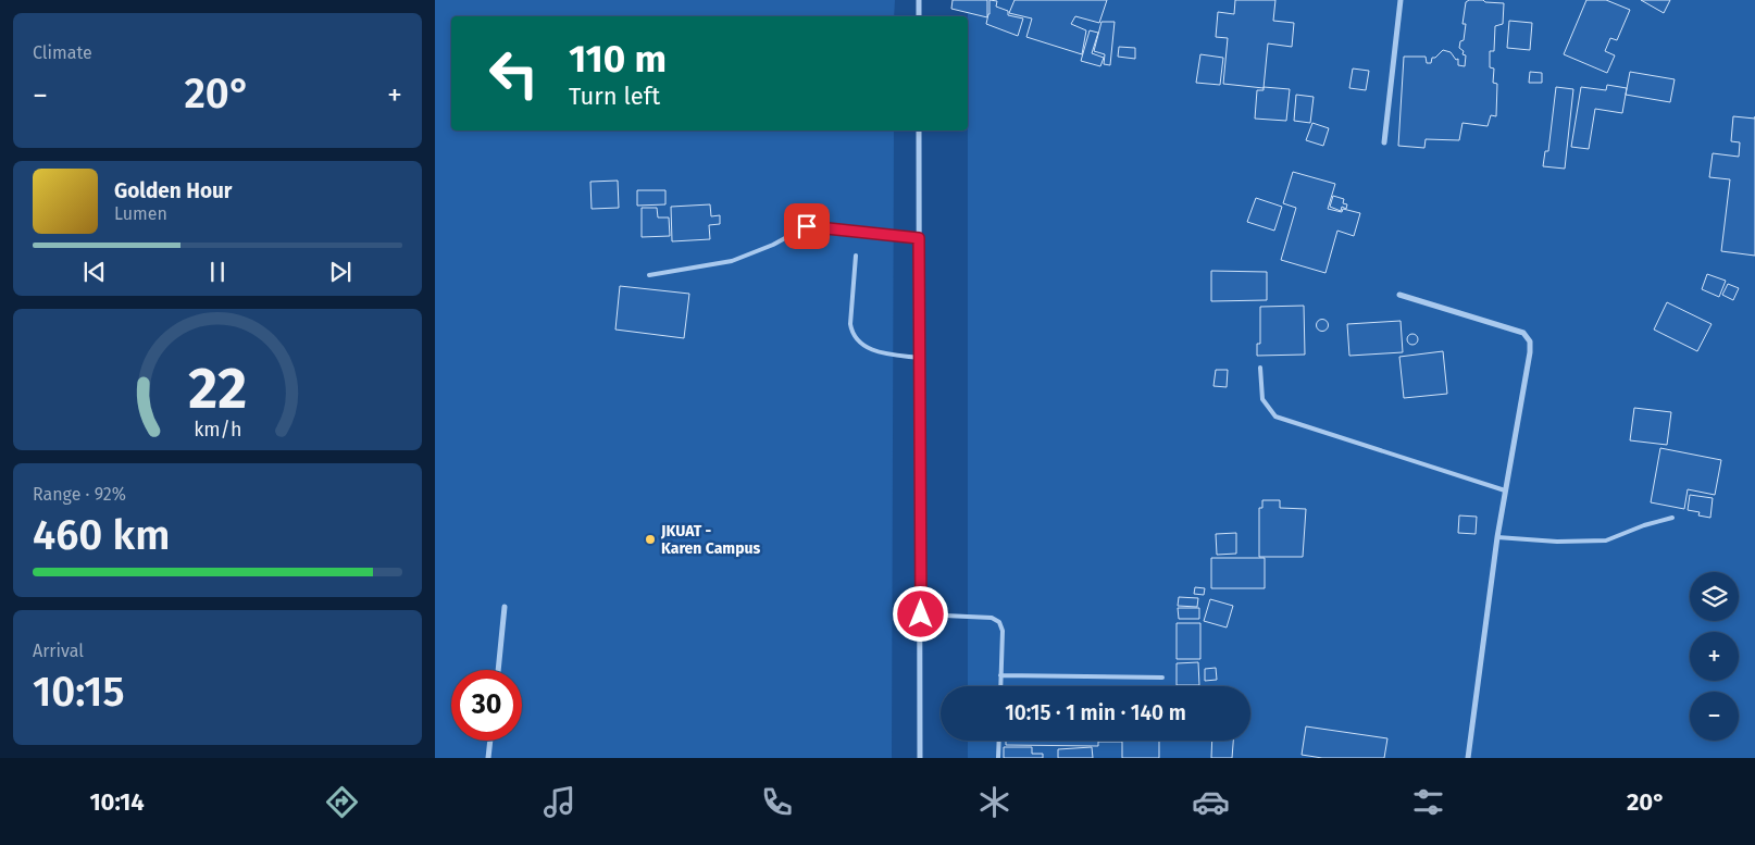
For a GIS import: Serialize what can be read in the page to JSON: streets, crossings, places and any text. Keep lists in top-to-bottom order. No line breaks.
{"places":["JKUAT - Karen Campus"],"page":{"tile":["Climate",["Range · 92%","460 km"],["Arrival","10:15"]],"turn":["110 m","Turn left"],"heat":["−","20°","+"],"song":["Golden Hour","Lumen"],"map_buttons":["+","−"],"limit":"30","trip":"10:15 · 1 min · 140 m","tabs":["10:14","20°"],"gauge":["22","km/h"]}}
